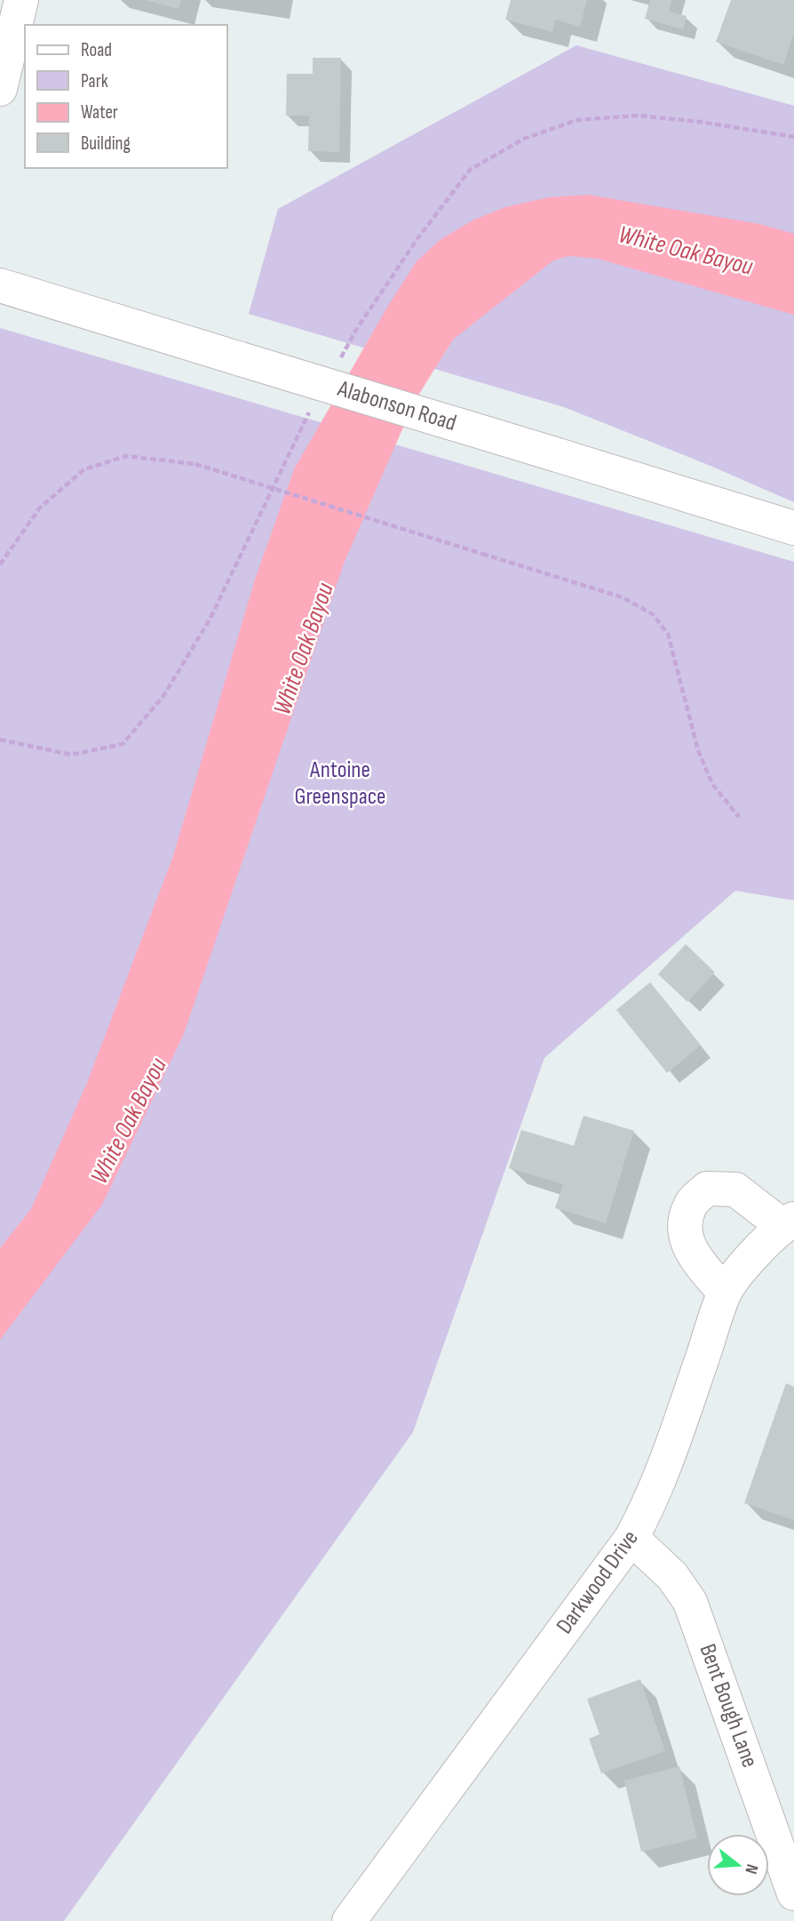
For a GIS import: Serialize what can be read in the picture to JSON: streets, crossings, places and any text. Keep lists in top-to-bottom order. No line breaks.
{"streets":{"street":["Alabonson Road","Darkwood Drive","Bent Bough Lane"]},"crossings":[["Darkwood Drive","Bent Bough Lane"]],"water":["White Oak Bayou"],"parks":["Antoine Greenspace"],"legend":["Road","Park","Water","Building"],"north":"right"}
